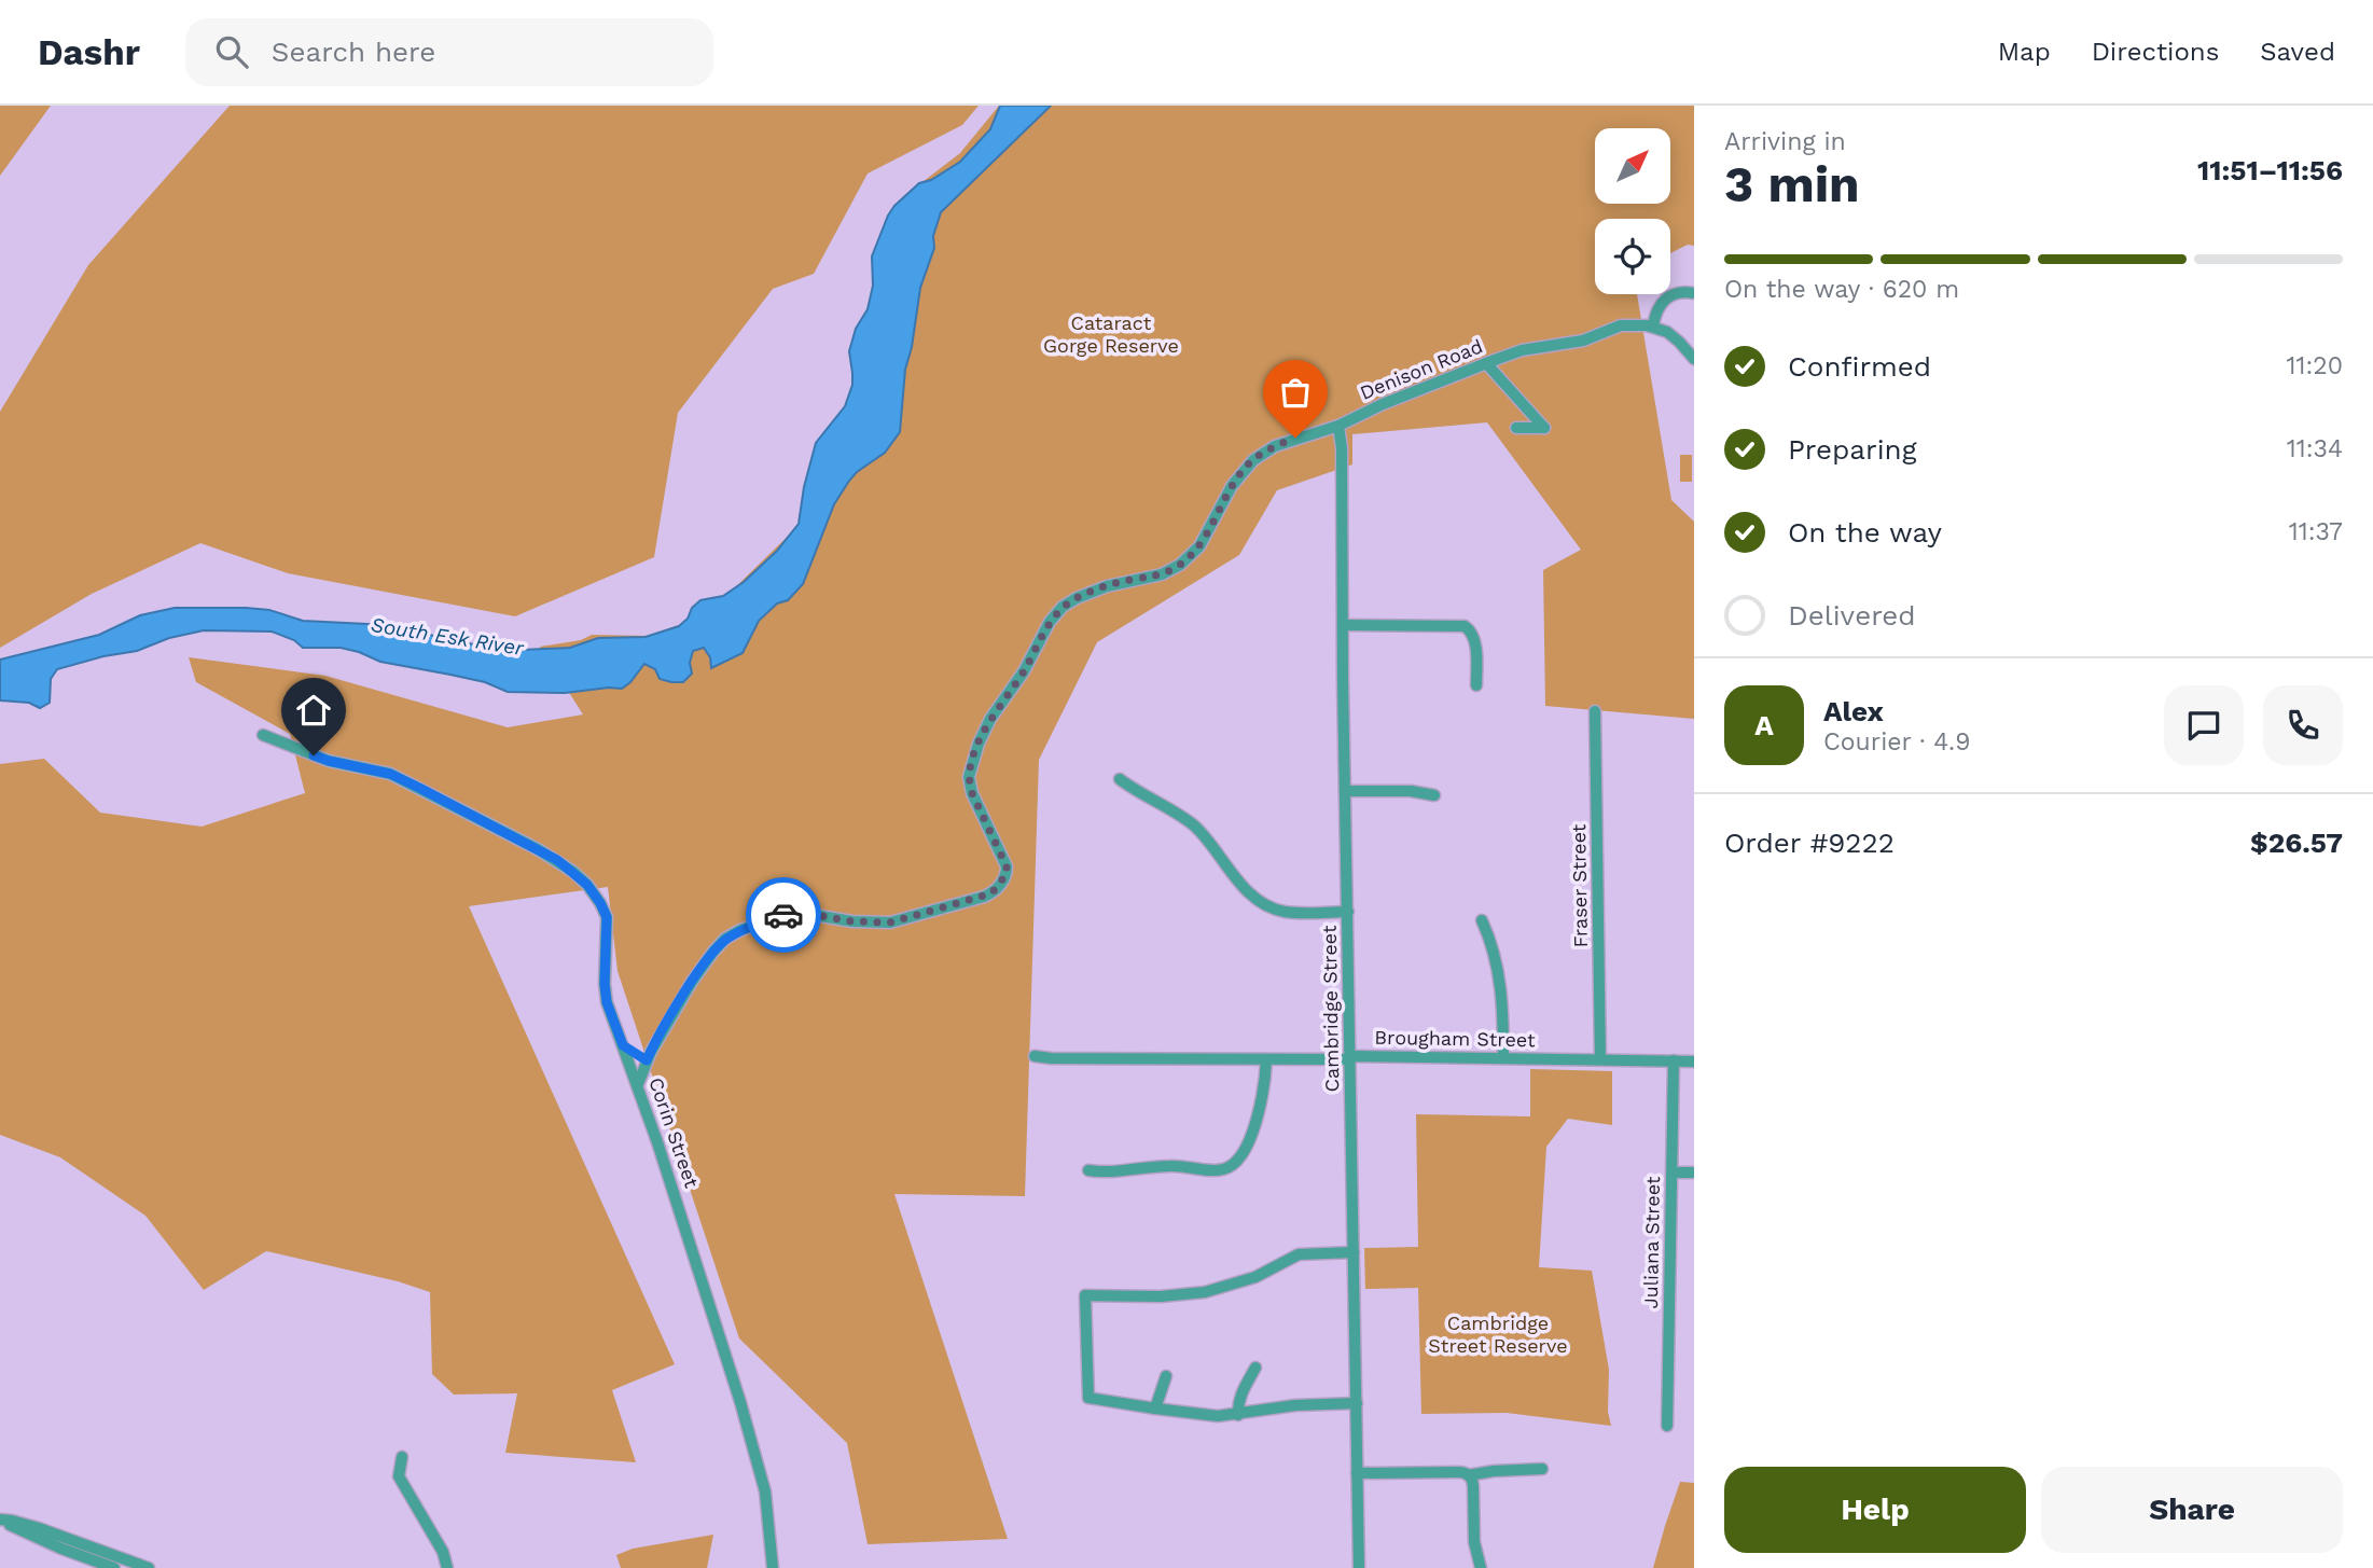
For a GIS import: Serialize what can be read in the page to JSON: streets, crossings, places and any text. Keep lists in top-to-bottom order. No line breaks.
{"streets":{"street":["Denison Road","Fraser Street","Cambridge Street","Brougham Street","Corin Street","Juliana Street"]},"crossings":[["Denison Road","Cambridge Street"],["Denison Road","Corin Street"],["Fraser Street","Brougham Street"],["Cambridge Street","Brougham Street"],["Brougham Street","Juliana Street"]],"water":["South Esk River"],"parks":["Cataract Gorge Reserve","Cambridge Street Reserve"],"north":"top right","page":{"header":"Dashr","search":"Search here","nav":["Map","Directions","Saved"],"heading":["3 min","Arriving in","11:51–11:56"],"panel":["Alex","Courier · 4.9","Order #9222","$26.57"],"bar":"On the way · 620 m","list":[["Confirmed","11:20"],["Preparing","11:34"],["On the way","11:37"],"Delivered"],"round":"A","buttons":["Help","Share"]}}
